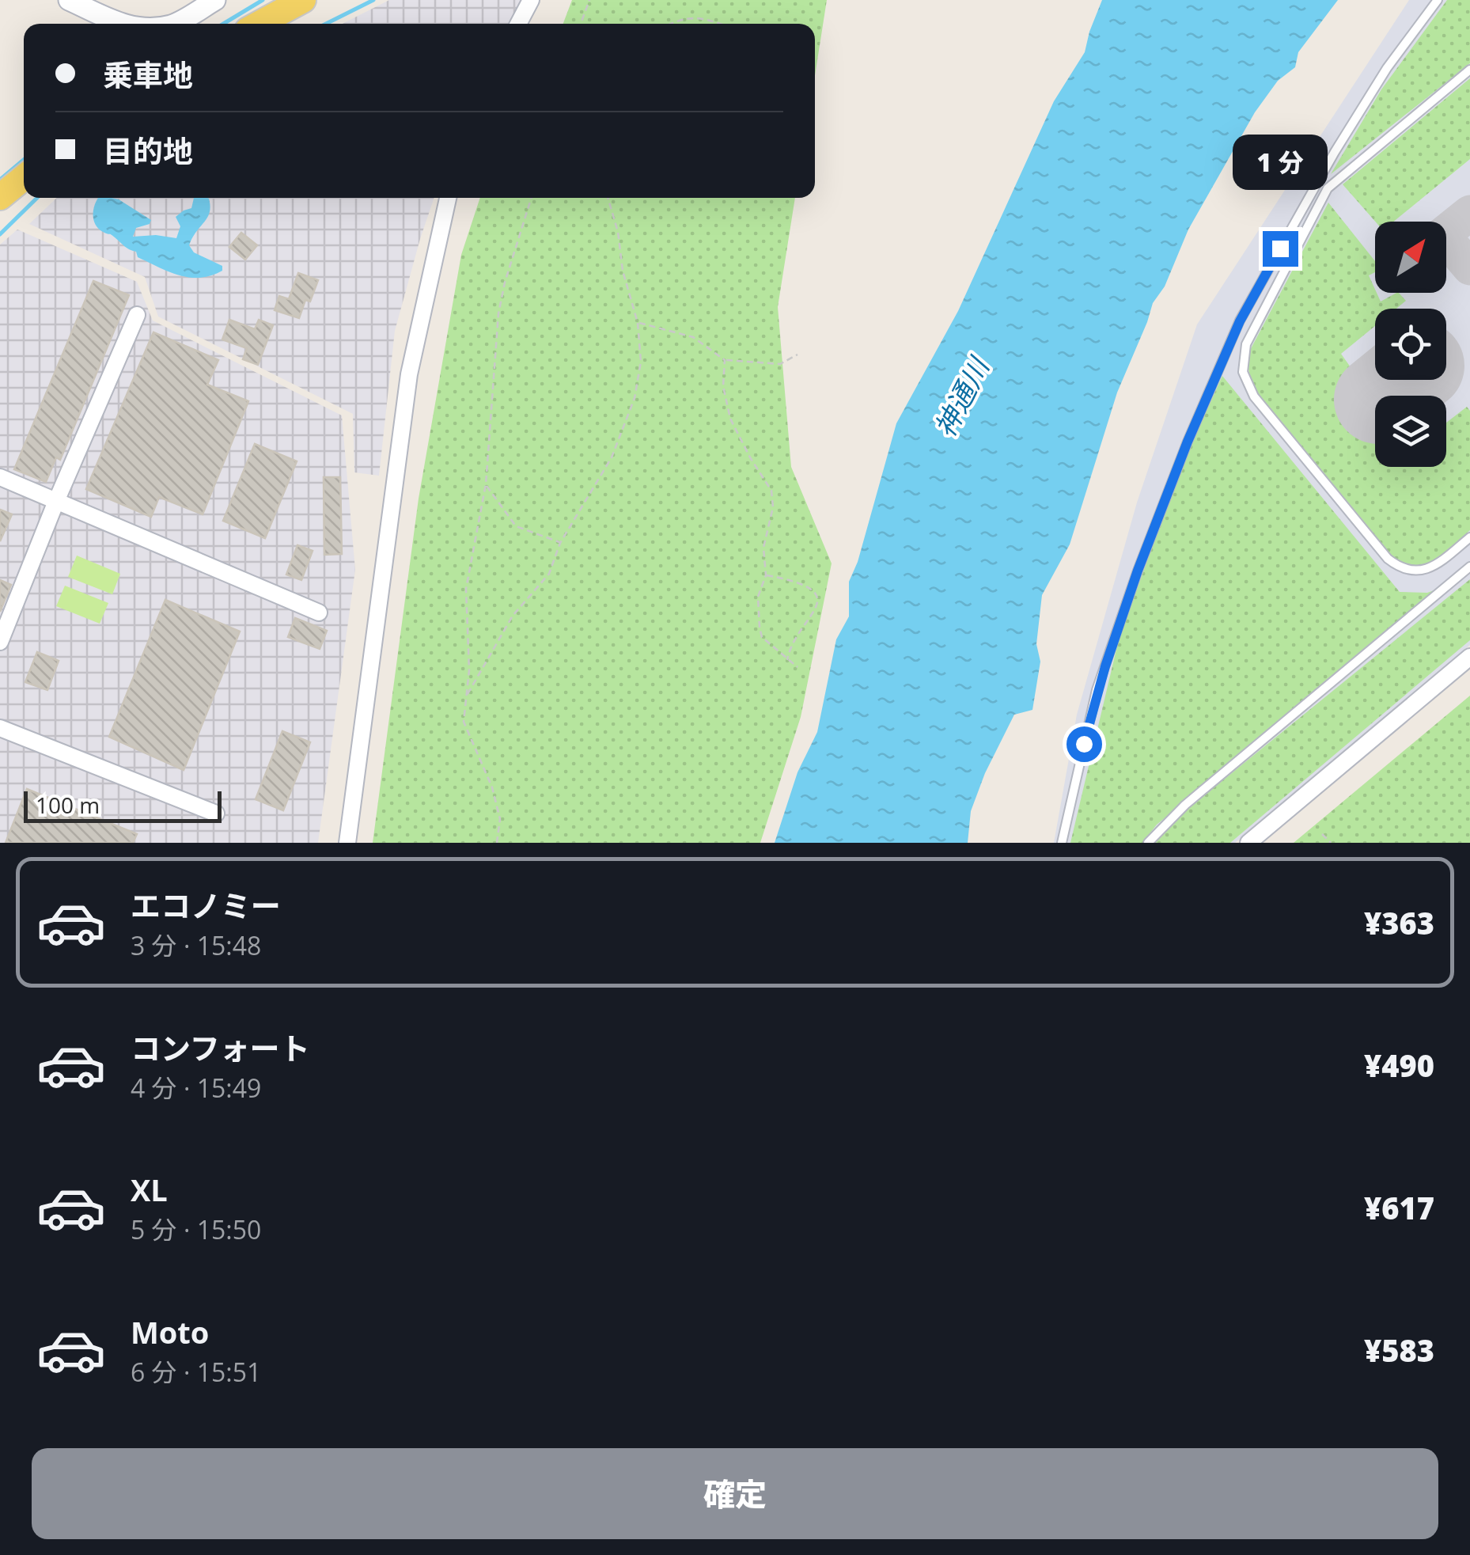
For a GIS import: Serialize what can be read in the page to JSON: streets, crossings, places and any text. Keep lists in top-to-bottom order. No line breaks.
{"water":["神通川"],"scale_bar":"100 m","north":"top right","page":{"banner":["乗車地","目的地"],"bubble":"1 分","scale":"100 m","list":[{"name":"エコノミー","note":"3 分 · 15:48","value":"¥363"},{"name":"コンフォート","note":"4 分 · 15:49","value":"¥490"},{"name":"XL","note":"5 分 · 15:50","value":"¥617"},{"name":"Moto","note":"6 分 · 15:51","value":"¥583"}],"buttons":"確定"}}
